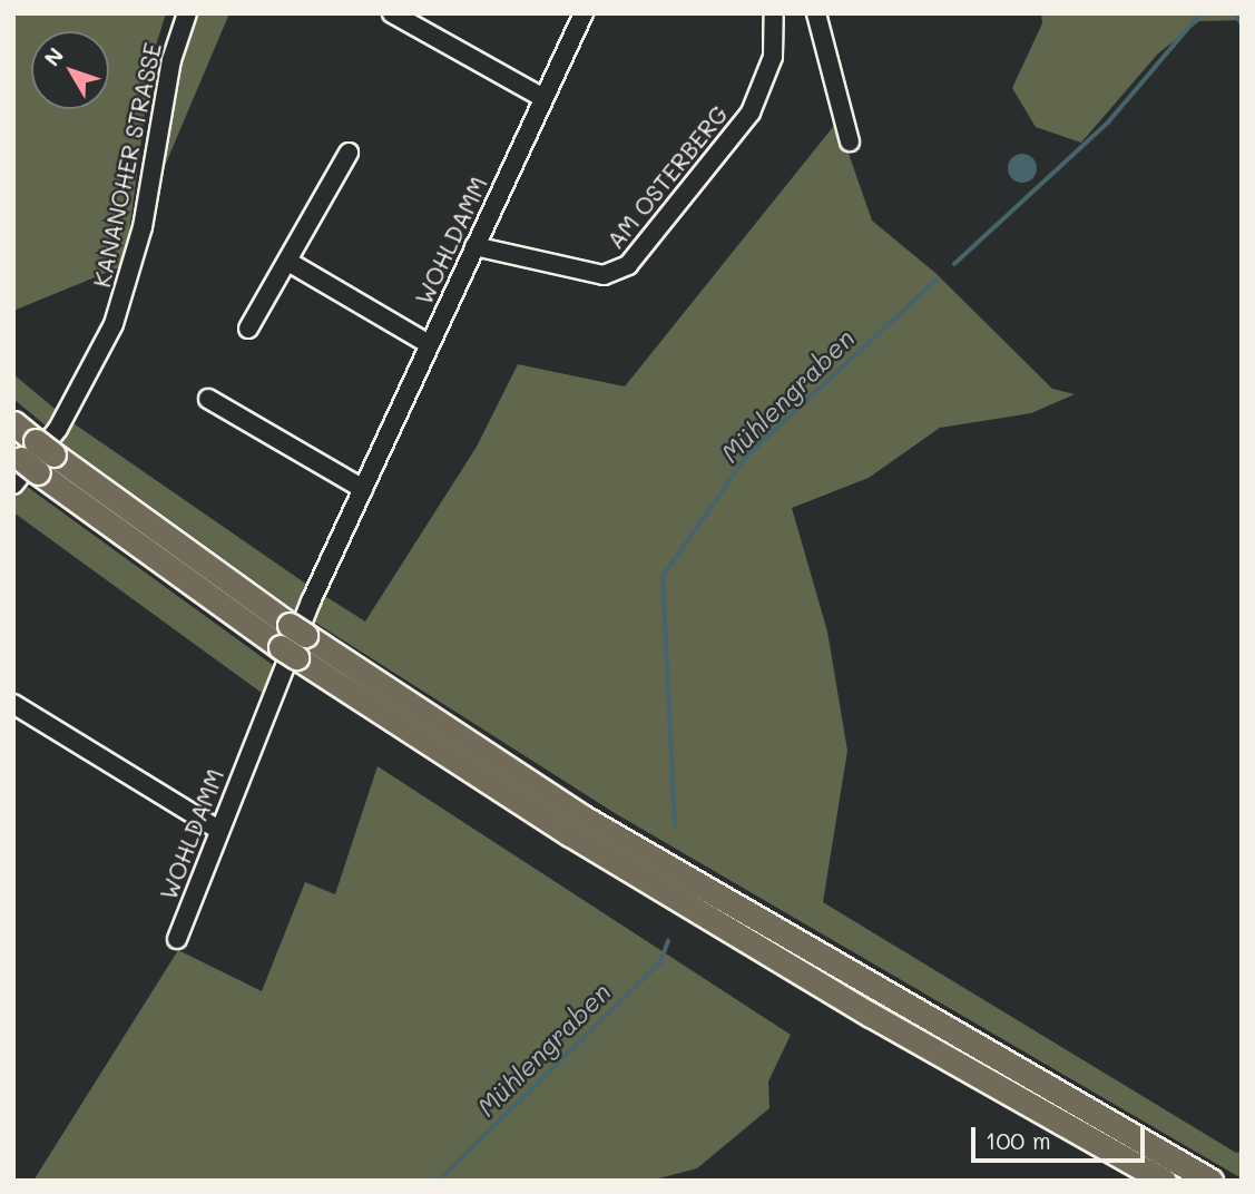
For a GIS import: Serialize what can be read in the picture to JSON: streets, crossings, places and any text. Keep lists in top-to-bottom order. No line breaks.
{"streets":{"street":["KANANOHER STRASSE","AM OSTERBERG","WOHLDAMM"]},"crossings":[["AM OSTERBERG","WOHLDAMM"]],"water":["Mühlengraben"],"scale_bar":"100 m","north":"top left"}
